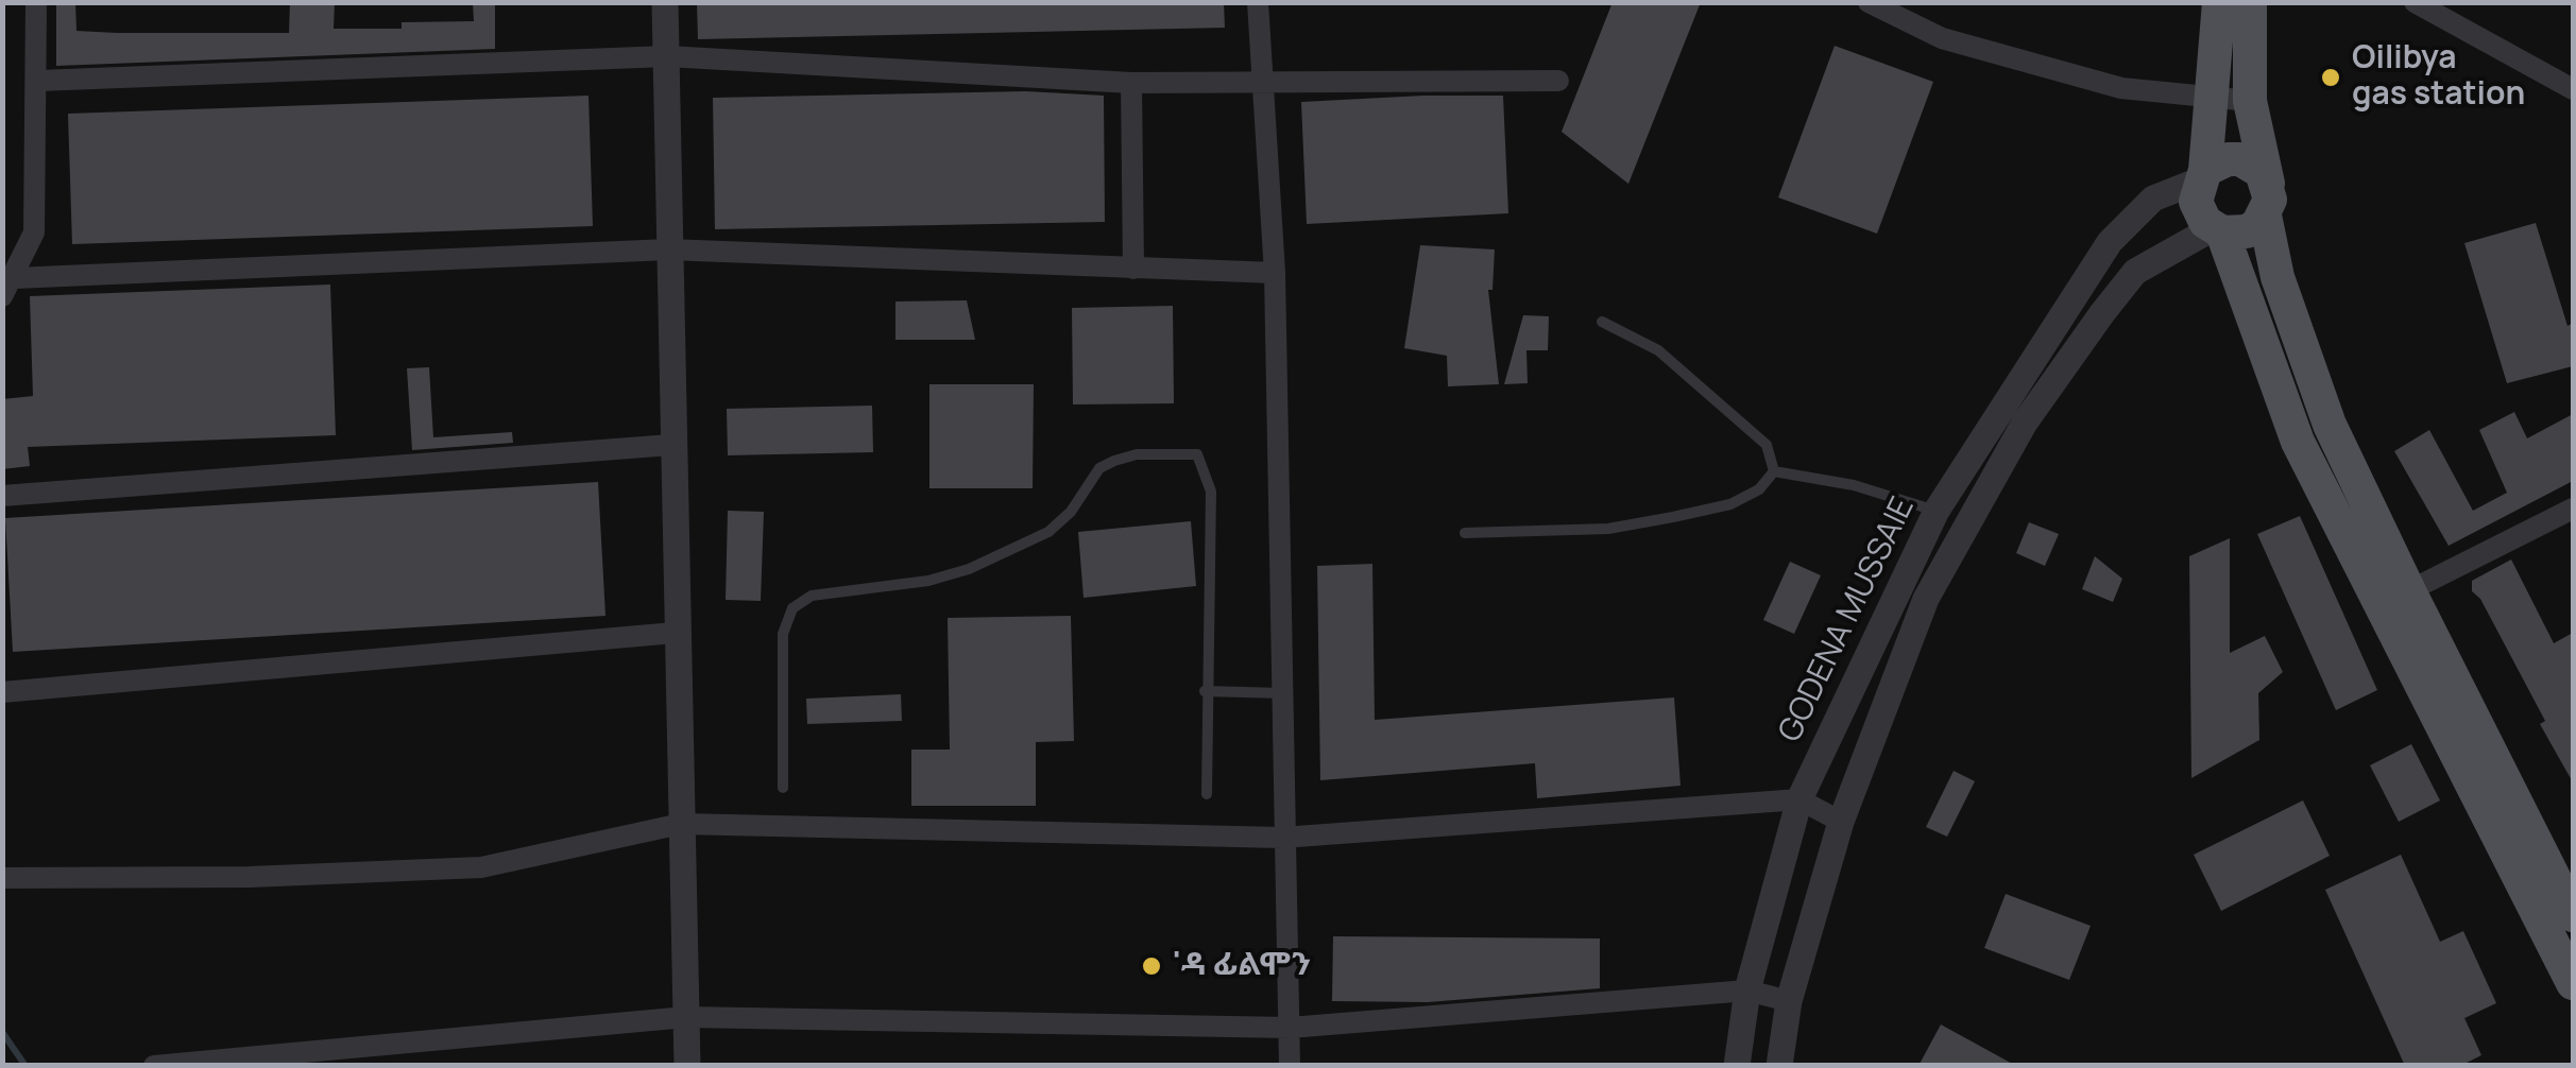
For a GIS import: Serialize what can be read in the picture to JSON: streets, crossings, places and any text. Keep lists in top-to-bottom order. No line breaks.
{"streets":{"street":["GODENA MUSSAIE"]},"places":["Oilibya gas station","'ዳ ፊልሞን"]}
